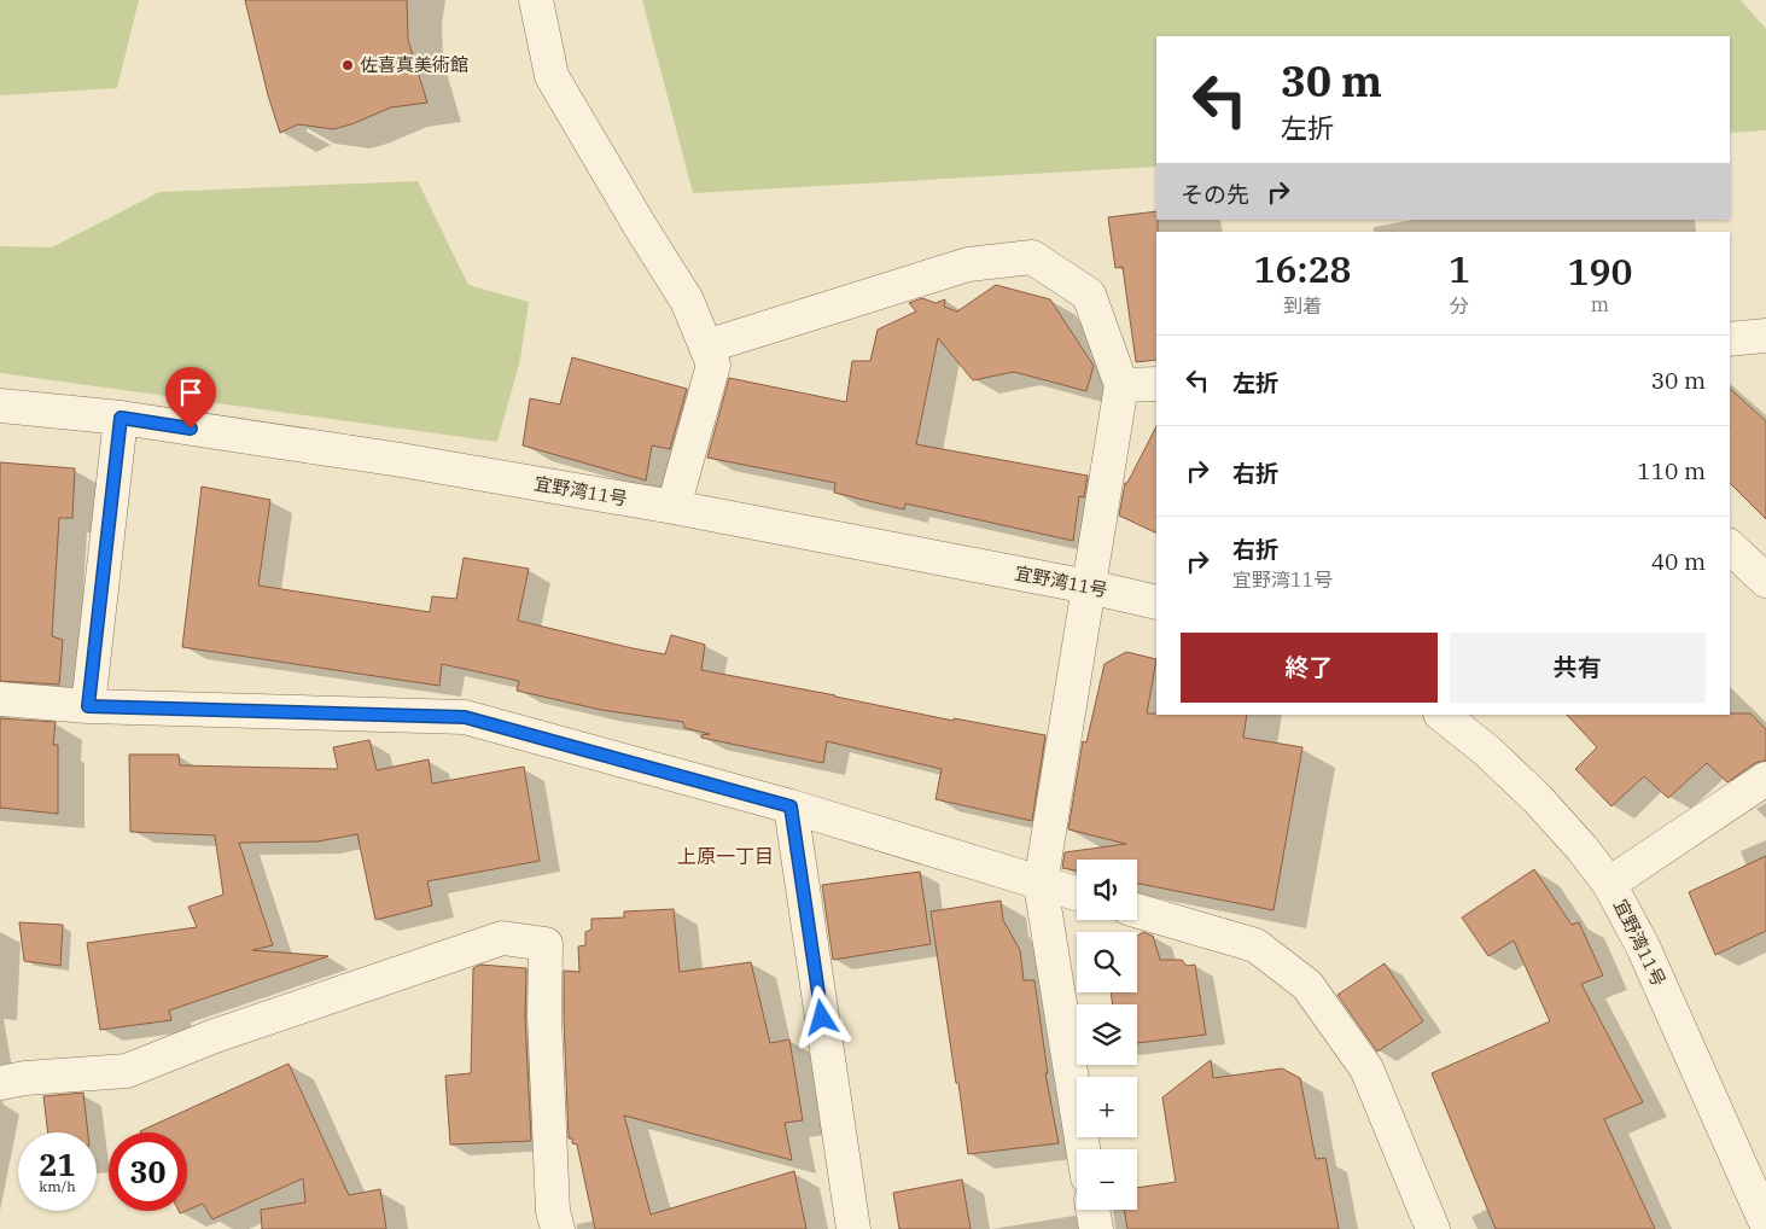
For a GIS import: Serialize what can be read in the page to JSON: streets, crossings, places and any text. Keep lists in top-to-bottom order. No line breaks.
{"streets":{"street":["宜野湾11号"]},"districts":["上原一丁目"],"places":["佐喜真美術館"],"page":{"turn":["30 m","左折"],"then":"その先","eta":["16:28","到着","1","分","190","m"],"list":[{"name":"左折","value":"30 m"},{"name":"右折","value":"110 m"},{"name":"右折","note":"宜野湾11号","value":"40 m"}],"buttons":["終了","共有"],"map_buttons":["+","−"],"speed":"21 km/h","limit":"30"}}
